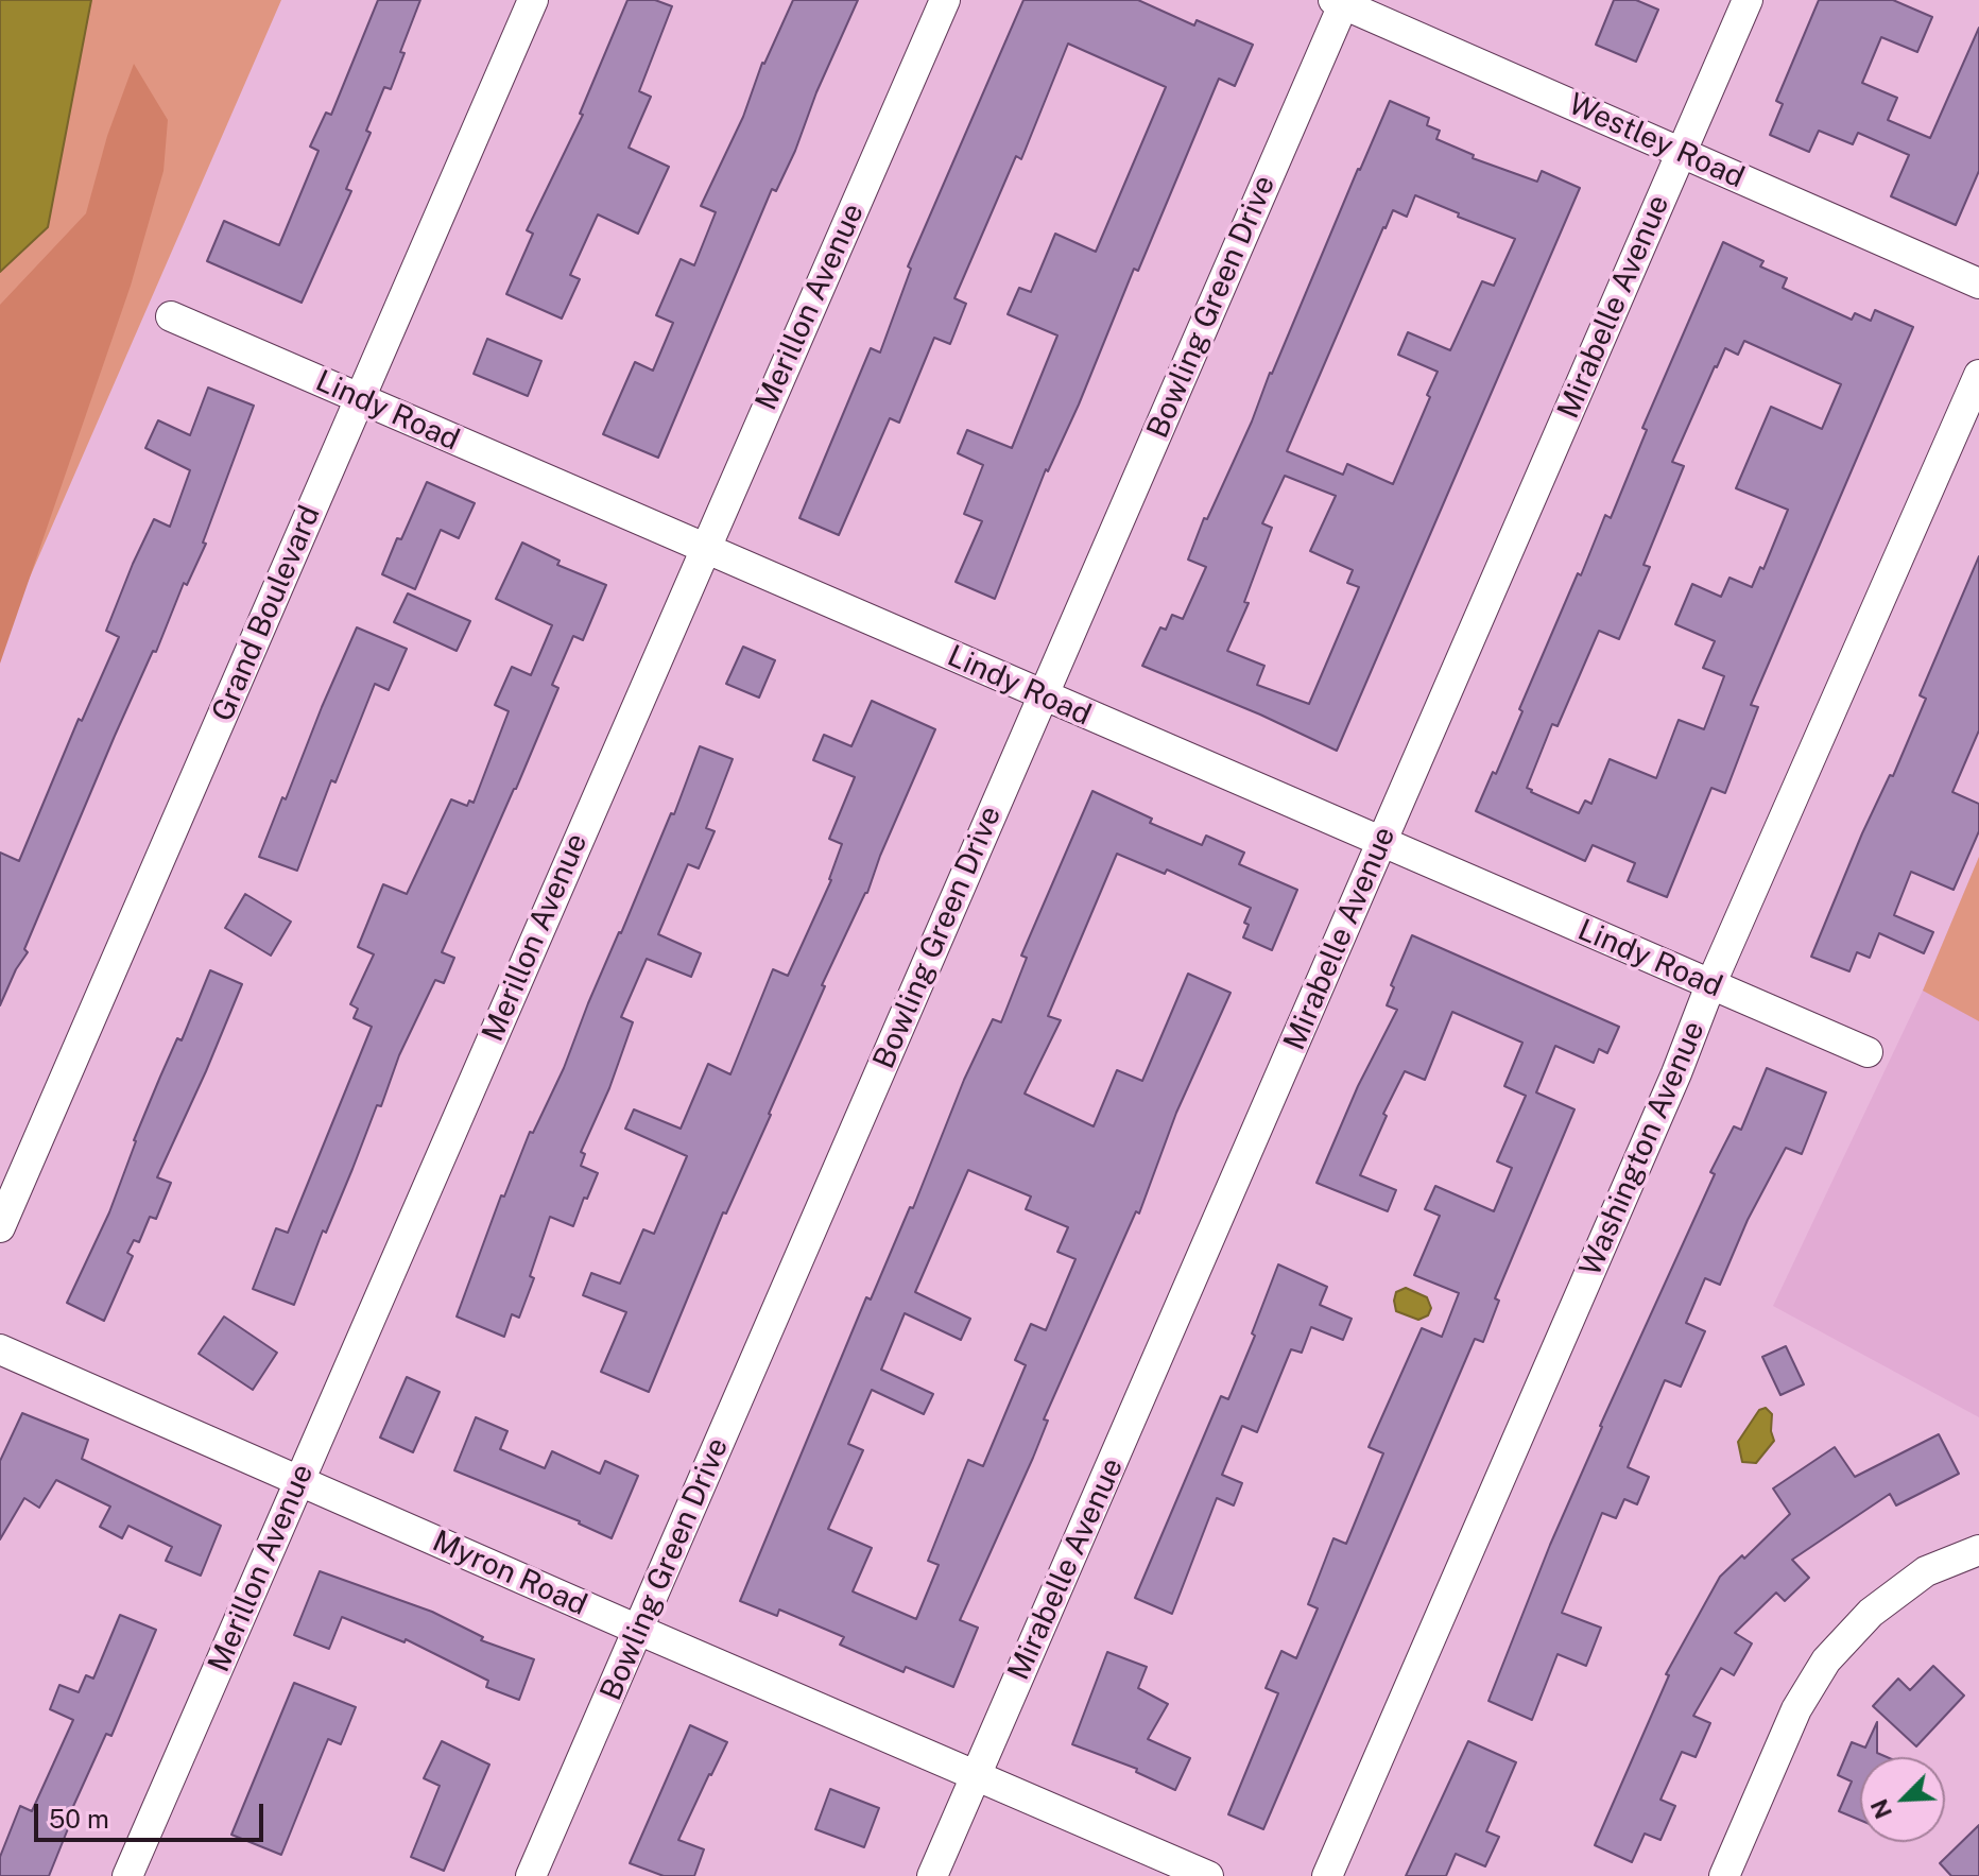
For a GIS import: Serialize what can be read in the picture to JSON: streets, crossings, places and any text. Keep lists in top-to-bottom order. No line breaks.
{"streets":{"street":["Westley Road","Merillon Avenue","Bowling Green Drive","Mirabelle Avenue","Lindy Road","Grand Boulevard","Washington Avenue","Myron Road"]},"crossings":[["Westley Road","Bowling Green Drive"],["Westley Road","Mirabelle Avenue"],["Merillon Avenue","Lindy Road"],["Merillon Avenue","Myron Road"],["Bowling Green Drive","Lindy Road"],["Bowling Green Drive","Myron Road"],["Mirabelle Avenue","Lindy Road"],["Mirabelle Avenue","Myron Road"],["Lindy Road","Grand Boulevard"],["Lindy Road","Washington Avenue"]],"scale_bar":"50 m","north":"bottom left"}
